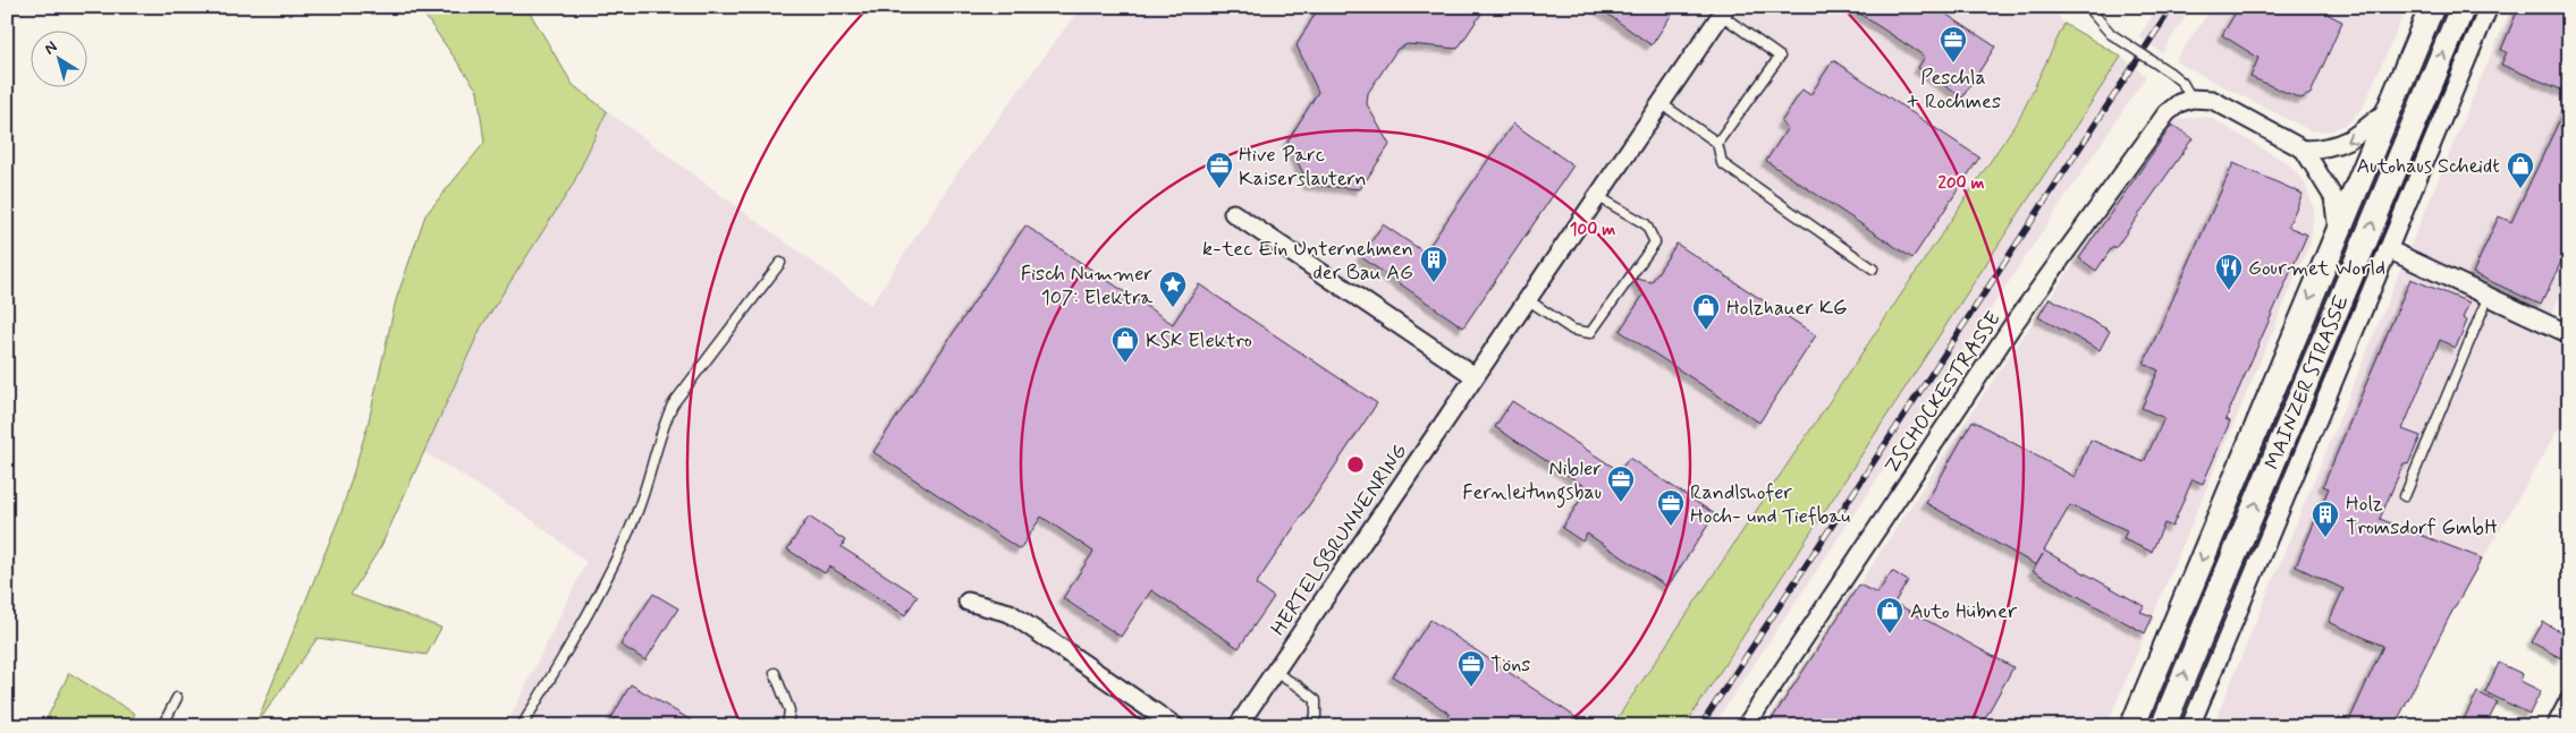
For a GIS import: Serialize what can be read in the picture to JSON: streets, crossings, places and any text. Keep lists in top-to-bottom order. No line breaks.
{"streets":{"main road":["MAINZER STRASSE"],"street":["ZSCHOCKESTRASSE","HERTELSBRUNNENRING"]},"places":{"office":["Peschla + Rochmes","Hive Parc Kaiserslautern","Nibler Fernleitungsbau","Randlshofer Hoch- und Tiefbau","Töns"],"shop":["Autohaus Scheidt","Holzhauer KG","KSK Elektro","Auto Hübner"],"building":["k-tec Ein Unternehmen der Bau AG","Holz Tromsdorf GmbH"],"restaurant":["Gourmet World"],"place":["Fisch Nummer 107: Elektra"]},"north":"top left","rings":["200 m","100 m"]}
